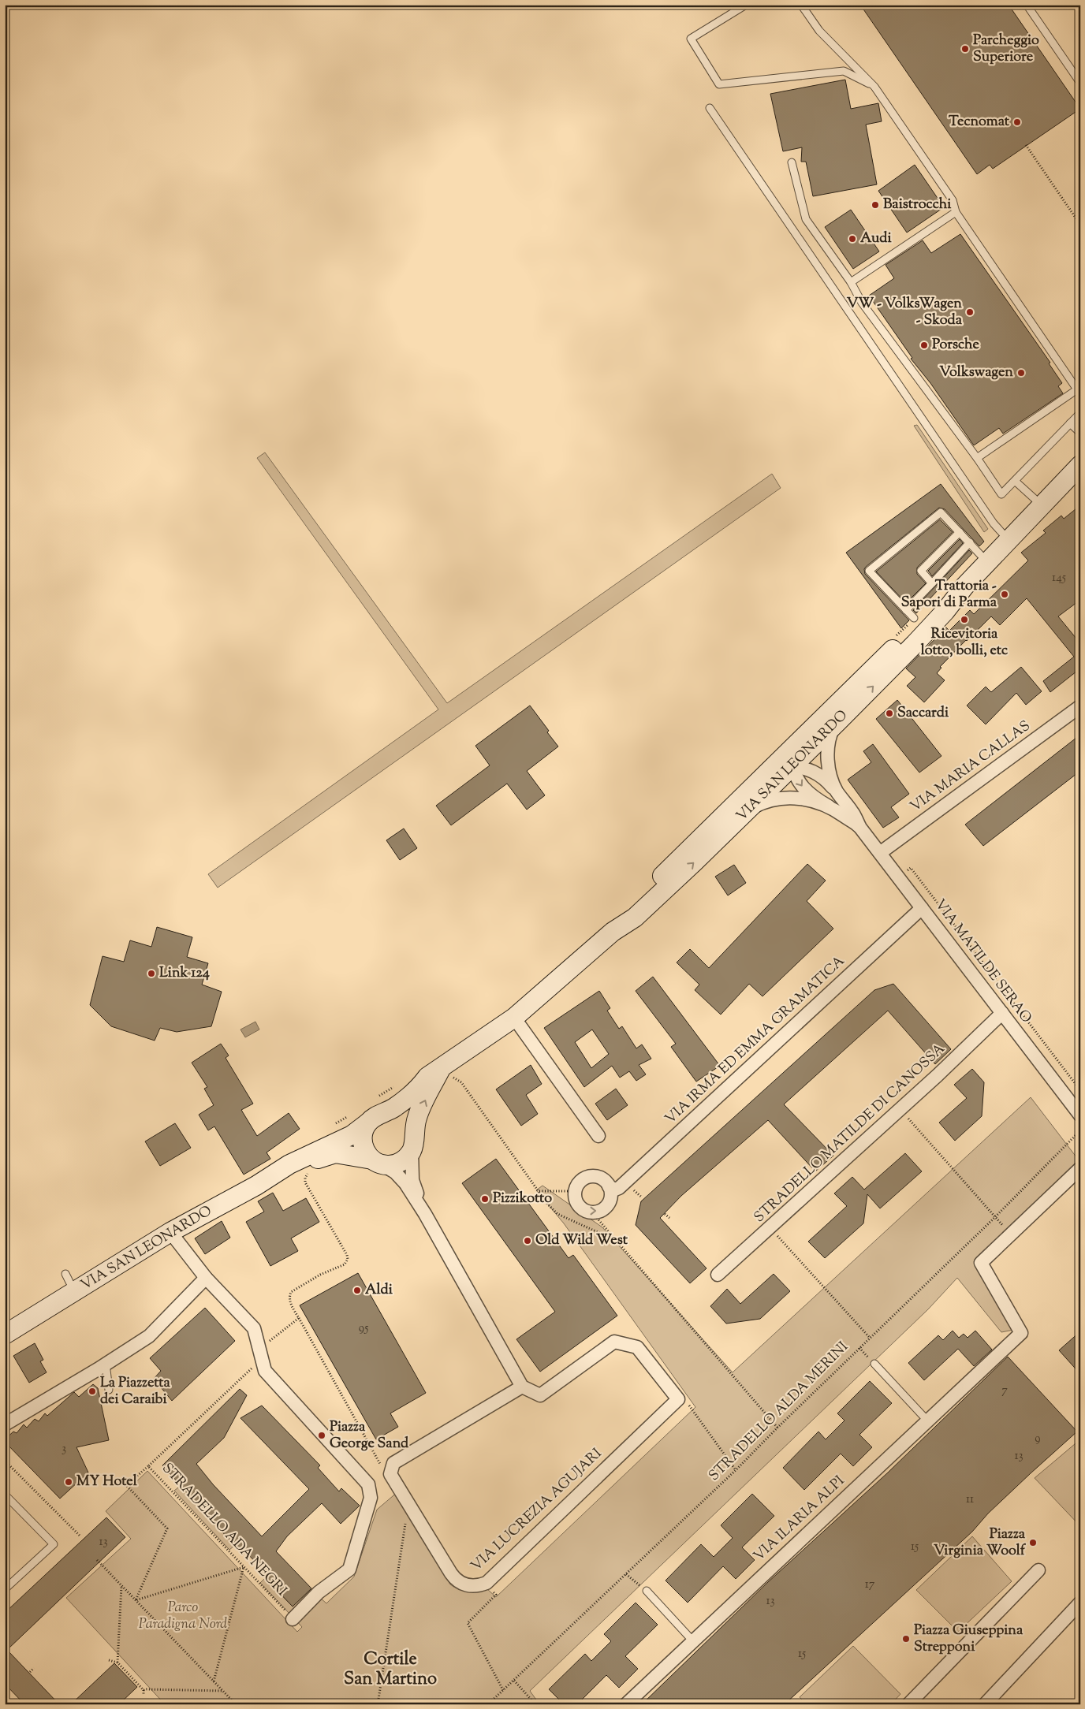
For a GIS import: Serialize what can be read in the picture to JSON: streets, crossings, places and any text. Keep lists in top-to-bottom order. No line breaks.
{"streets":{"main road":["VIA SAN LEONARDO"],"street":["VIA MARIA CALLAS","VIA MATILDE SERAO","VIA IRMA ED EMMA GRAMATICA","STRADELLO MATILDE DI CANOSSA","VIA LUCREZIA AGUJARI","VIA ILARIA ALPI"],"path":["STRADELLO ALDA MERINI","STRADELLO ADA NEGRI"]},"crossings":[["VIA SAN LEONARDO","VIA MATILDE SERAO"],["VIA MARIA CALLAS","VIA MATILDE SERAO"],["VIA MATILDE SERAO","VIA IRMA ED EMMA GRAMATICA"],["VIA MATILDE SERAO","STRADELLO MATILDE DI CANOSSA"]],"districts":["Cortile San Martino"],"parks":["Parco Paradigna Nord"],"places":["Parcheggio Superiore","Tecnomat","Baistrocchi","Audi","VW - VolksWagen - Skoda","Porsche","Volkswagen","Trattoria - Sapori di Parma","Ricevitoria lotto, bolli, etc","Saccardi","Link 124","Pizzikotto","Old Wild West","Aldi","La Piazzetta dei Caraibi","Piazza George Sand","MY Hotel","Piazza Virginia Woolf","Piazza Giuseppina Strepponi"],"house_numbers":["145","95","7","9","3","13","11","13","15","17","13","15"]}
